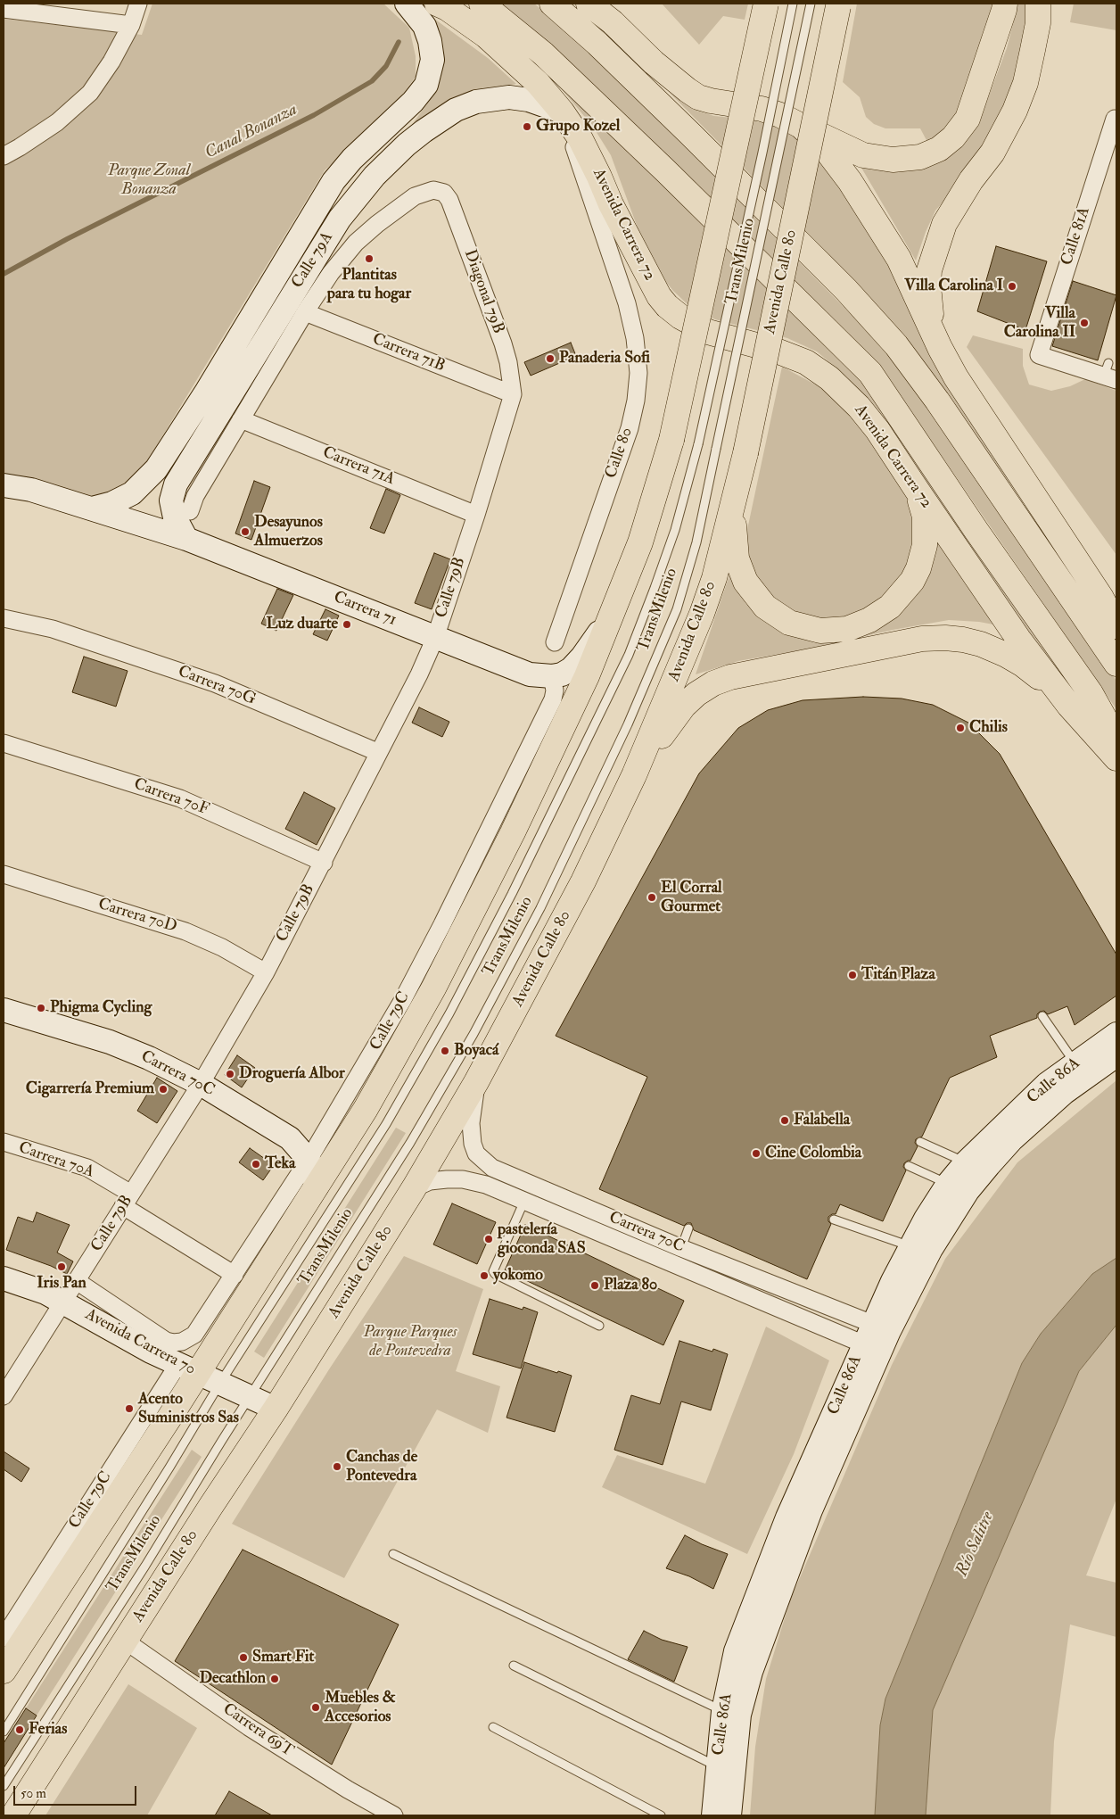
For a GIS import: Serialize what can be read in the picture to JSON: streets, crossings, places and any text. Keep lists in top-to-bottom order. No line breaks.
{"streets":{"highway":["Avenida Carrera 72","Avenida Calle 80"],"street":["Calle 81A","Calle 79A","Diagonal 79B","Carrera 71B","Calle 80","Carrera 71A","Calle 79B","Carrera 71","Carrera 70G","Carrera 70F","Carrera 70D","Calle 79C","Carrera 70C","Calle 86A","Carrera 70A","Avenida Carrera 70","Carrera 69T"],"lane":["TransMilenio"]},"crossings":[["Avenida Carrera 72","Calle 79A"],["Avenida Carrera 72","Calle 80"],["Calle 79A","Diagonal 79B"],["Calle 79A","Carrera 71B"],["Calle 79A","Calle 80"],["Calle 79A","Carrera 71A"],["Calle 79A","Carrera 71"],["TransMilenio","Avenida Carrera 70"],["Avenida Calle 80","Carrera 70C"],["Avenida Calle 80","Avenida Carrera 70"],["Avenida Calle 80","Carrera 69T"],["Diagonal 79B","Carrera 71B"],["Diagonal 79B","Calle 79B"],["Carrera 71B","Calle 79B"],["Carrera 71A","Calle 79B"],["Calle 79B","Carrera 71"],["Calle 79B","Carrera 70G"],["Calle 79B","Carrera 70F"],["Calle 79B","Carrera 70D"],["Calle 79B","Carrera 70C"],["Calle 79B","Carrera 70A"],["Calle 79B","Avenida Carrera 70"],["Carrera 71","Calle 79C"],["Calle 79C","Carrera 70C"],["Calle 79C","Carrera 70A"],["Calle 79C","Avenida Carrera 70"],["Carrera 70C","Calle 86A"]],"water":["Canal Bonanza","Río Salitre"],"parks":["Parque Zonal Bonanza","Parque Parques de Pontevedra"],"places":["Grupo Kozel","Plantitas para tu hogar","Villa Carolina I","Villa Carolina II","Panaderia Sofi","Desayunos Almuerzos","Luz duarte","Chilis","El Corral Gourmet","Titán Plaza","Phigma Cycling","Boyacá","Droguería Albor","Cigarrería Premium","Falabella","Cine Colombia","Teka","pastelería gioconda SAS","Iris Pan","yokomo","Plaza 80","Acento Suministros Sas","Canchas de Pontevedra","Smart Fit","Decathlon","Muebles & Accesorios","Ferias"],"scale_bar":"50 m"}
